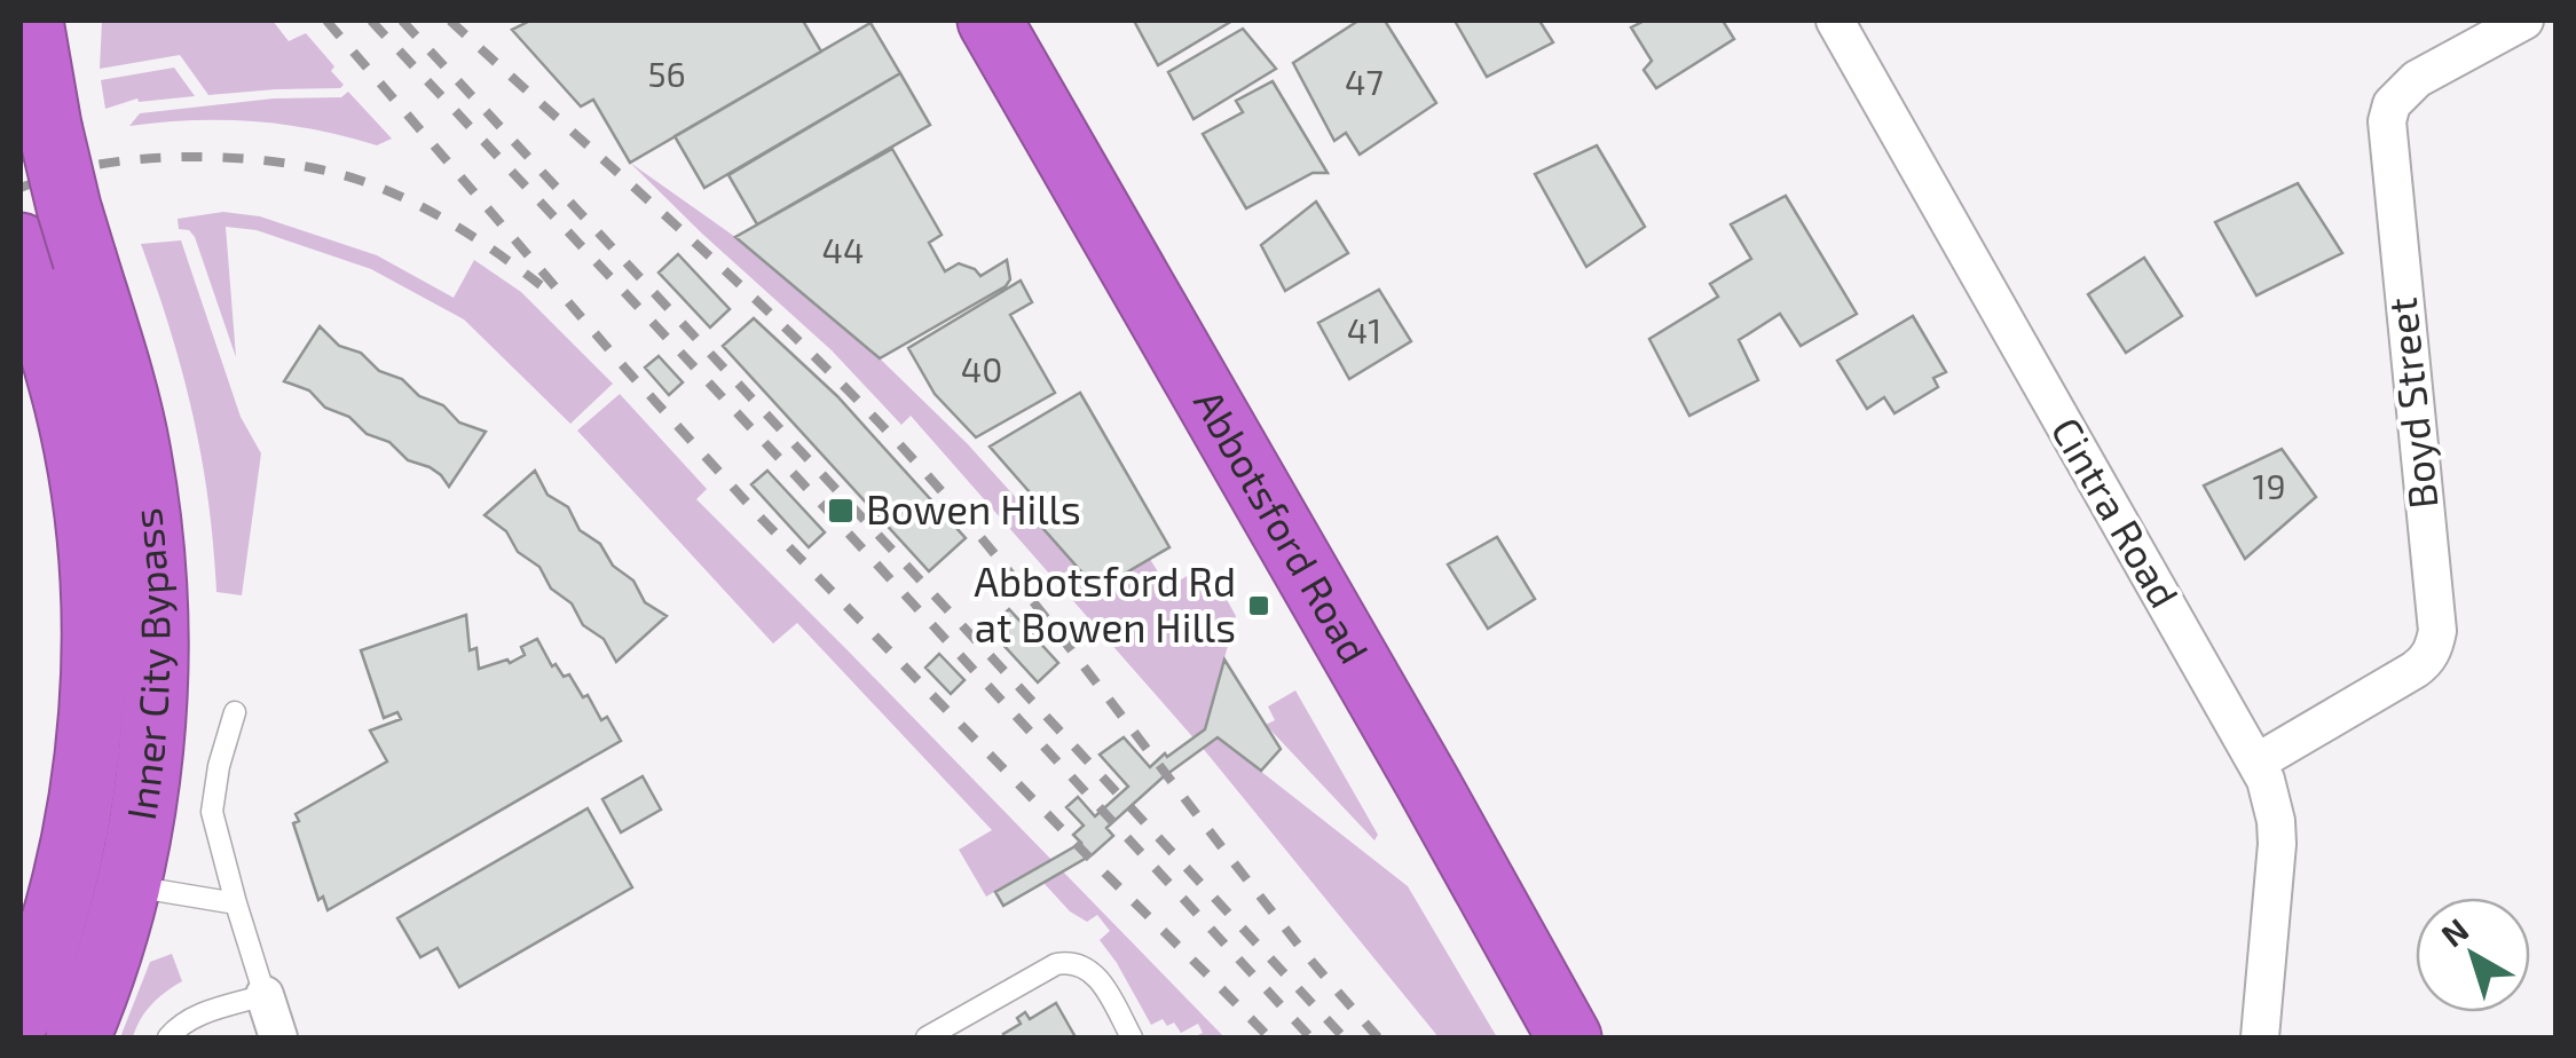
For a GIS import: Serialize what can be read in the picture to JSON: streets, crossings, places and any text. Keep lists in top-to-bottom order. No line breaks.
{"streets":{"highway":["Abbotsford Road","Inner City Bypass"],"street":["Boyd Street","Cintra Road"]},"crossings":[["Boyd Street","Cintra Road"]],"places":{"transit":["Bowen Hills","Abbotsford Rd at Bowen Hills"]},"house_numbers":["56","47","44","41","40","19"],"north":"top left"}
